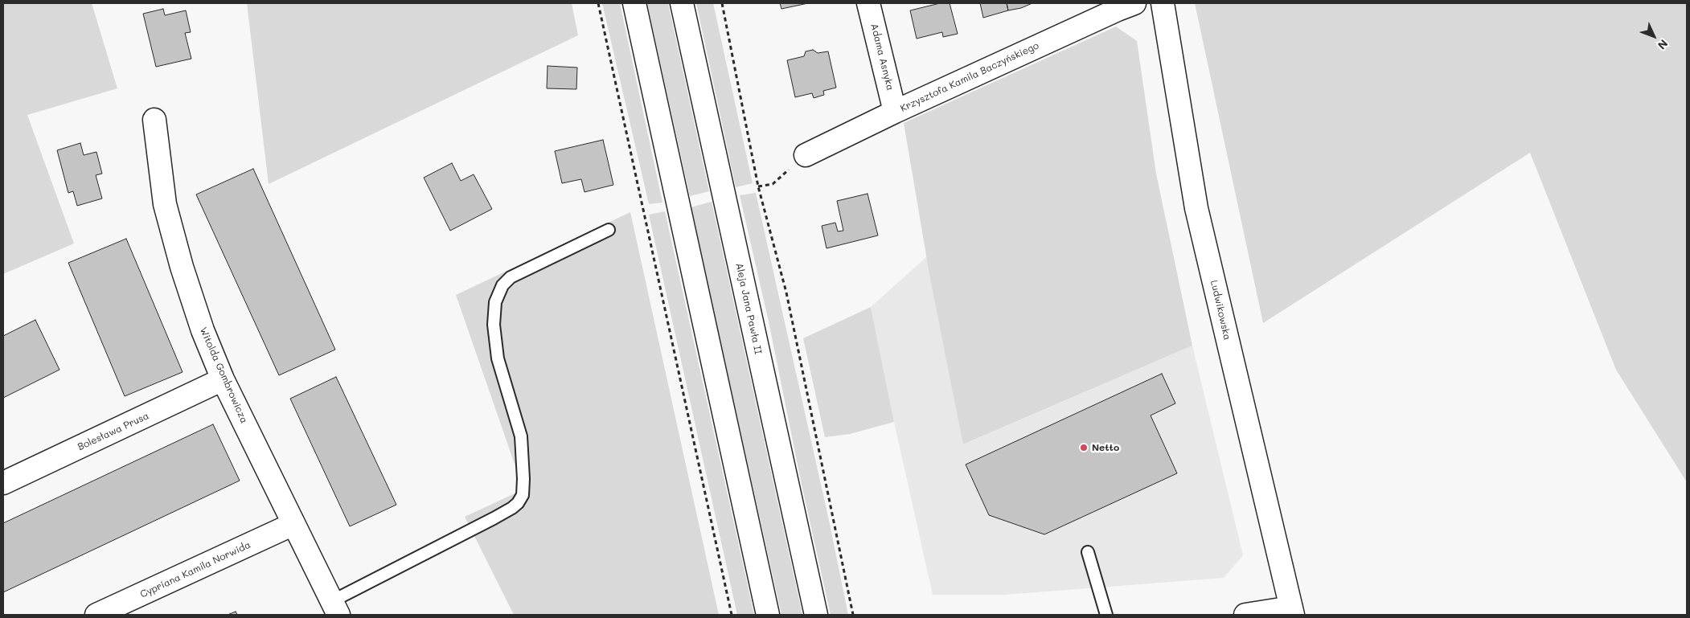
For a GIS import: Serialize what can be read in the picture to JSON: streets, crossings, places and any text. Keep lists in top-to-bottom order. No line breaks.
{"streets":{"street":["Adama Asnyka","Krzysztofa Kamila Baczyńskiego","Aleja Jana Pawła II","Ludwikowska","Witolda Gombrowicza","Bolesława Prusa","Cypriana Kamila Norwida"]},"crossings":[["Adama Asnyka","Krzysztofa Kamila Baczyńskiego"],["Witolda Gombrowicza","Bolesława Prusa"],["Witolda Gombrowicza","Cypriana Kamila Norwida"]],"places":["Netto"],"north":"bottom right"}
